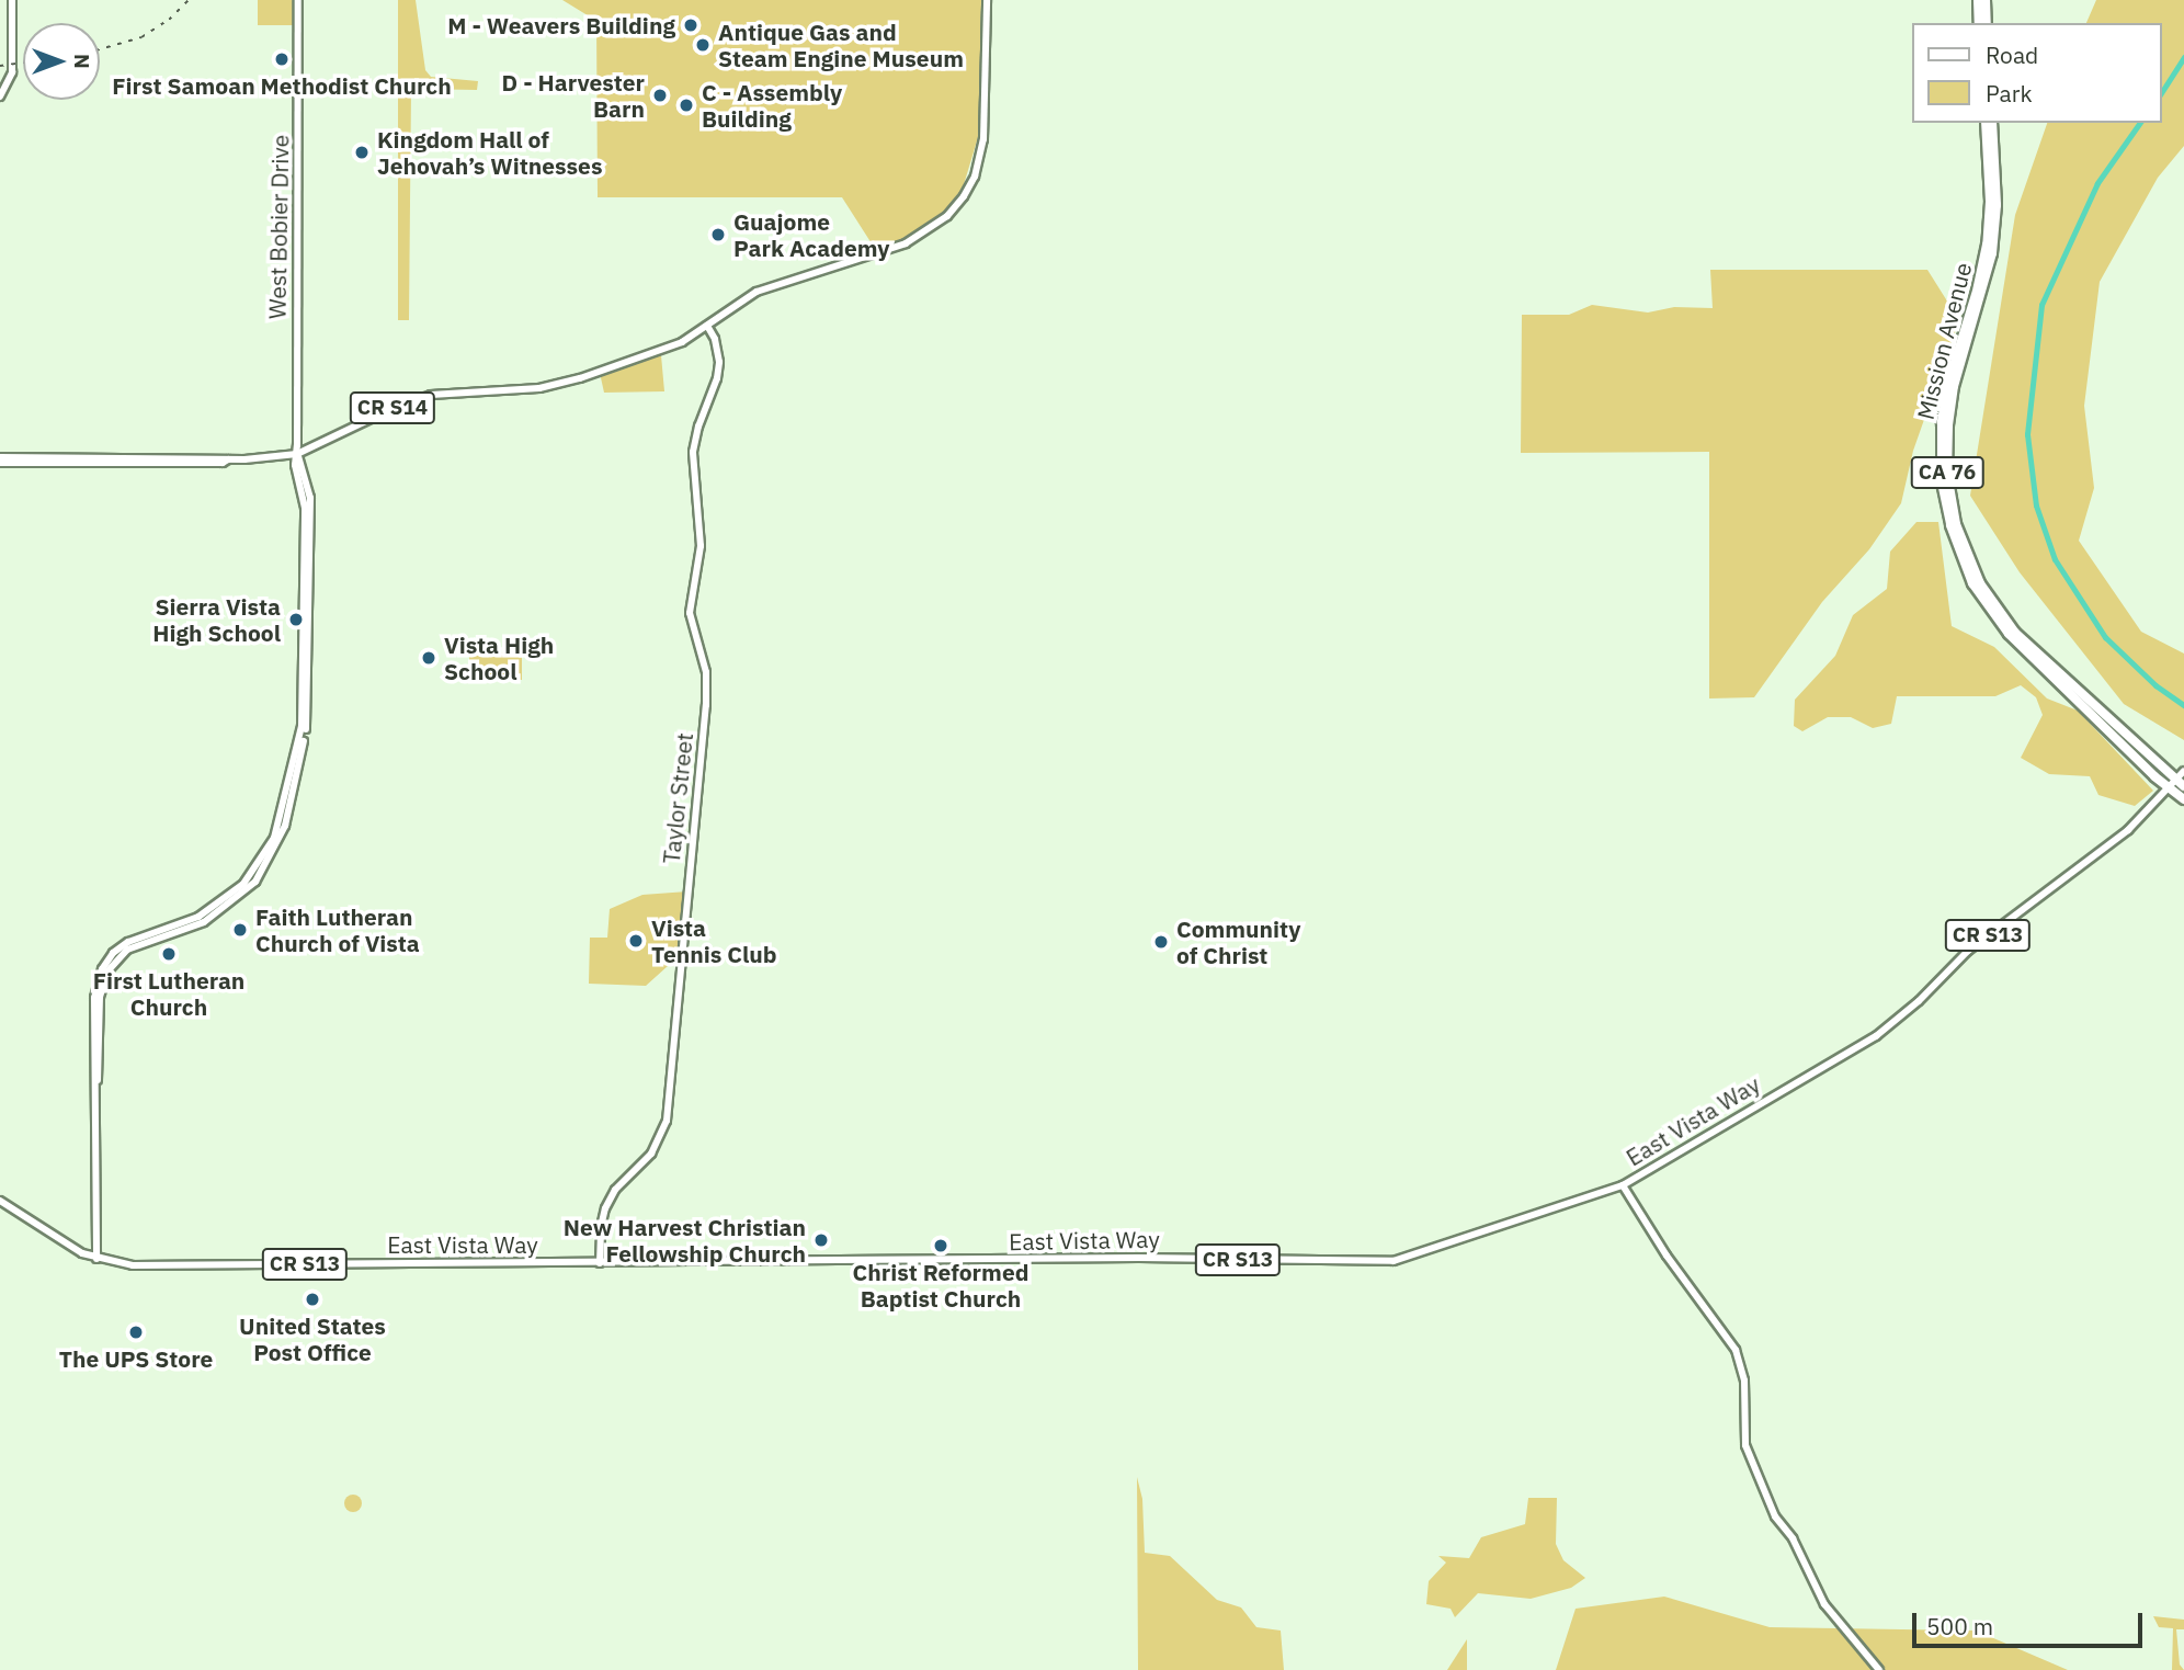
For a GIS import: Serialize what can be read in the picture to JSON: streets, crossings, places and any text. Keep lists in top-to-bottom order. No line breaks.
{"streets":{"highway":["Mission Avenue","CA 76"],"main road":["West Bobier Drive","CR S14","Taylor Street","CR S13","East Vista Way"]},"crossings":[["West Bobier Drive","CR S14"],["West Bobier Drive","East Vista Way"],["Mission Avenue","East Vista Way"],["CR S14","Taylor Street"],["Taylor Street","East Vista Way"]],"places":["M - Weavers Building","Antique Gas and Steam Engine Museum","First Samoan Methodist Church","D - Harvester Barn","C - Assembly Building","Kingdom Hall of Jehovah’s Witnesses","Guajome Park Academy","Sierra Vista High School","Vista High School","Faith Lutheran Church of Vista","Vista Tennis Club","Community of Christ","First Lutheran Church","New Harvest Christian Fellowship Church","Christ Reformed Baptist Church","United States Post Office","The UPS Store"],"legend":["Road","Park"],"scale_bar":"500 m","north":"right"}
